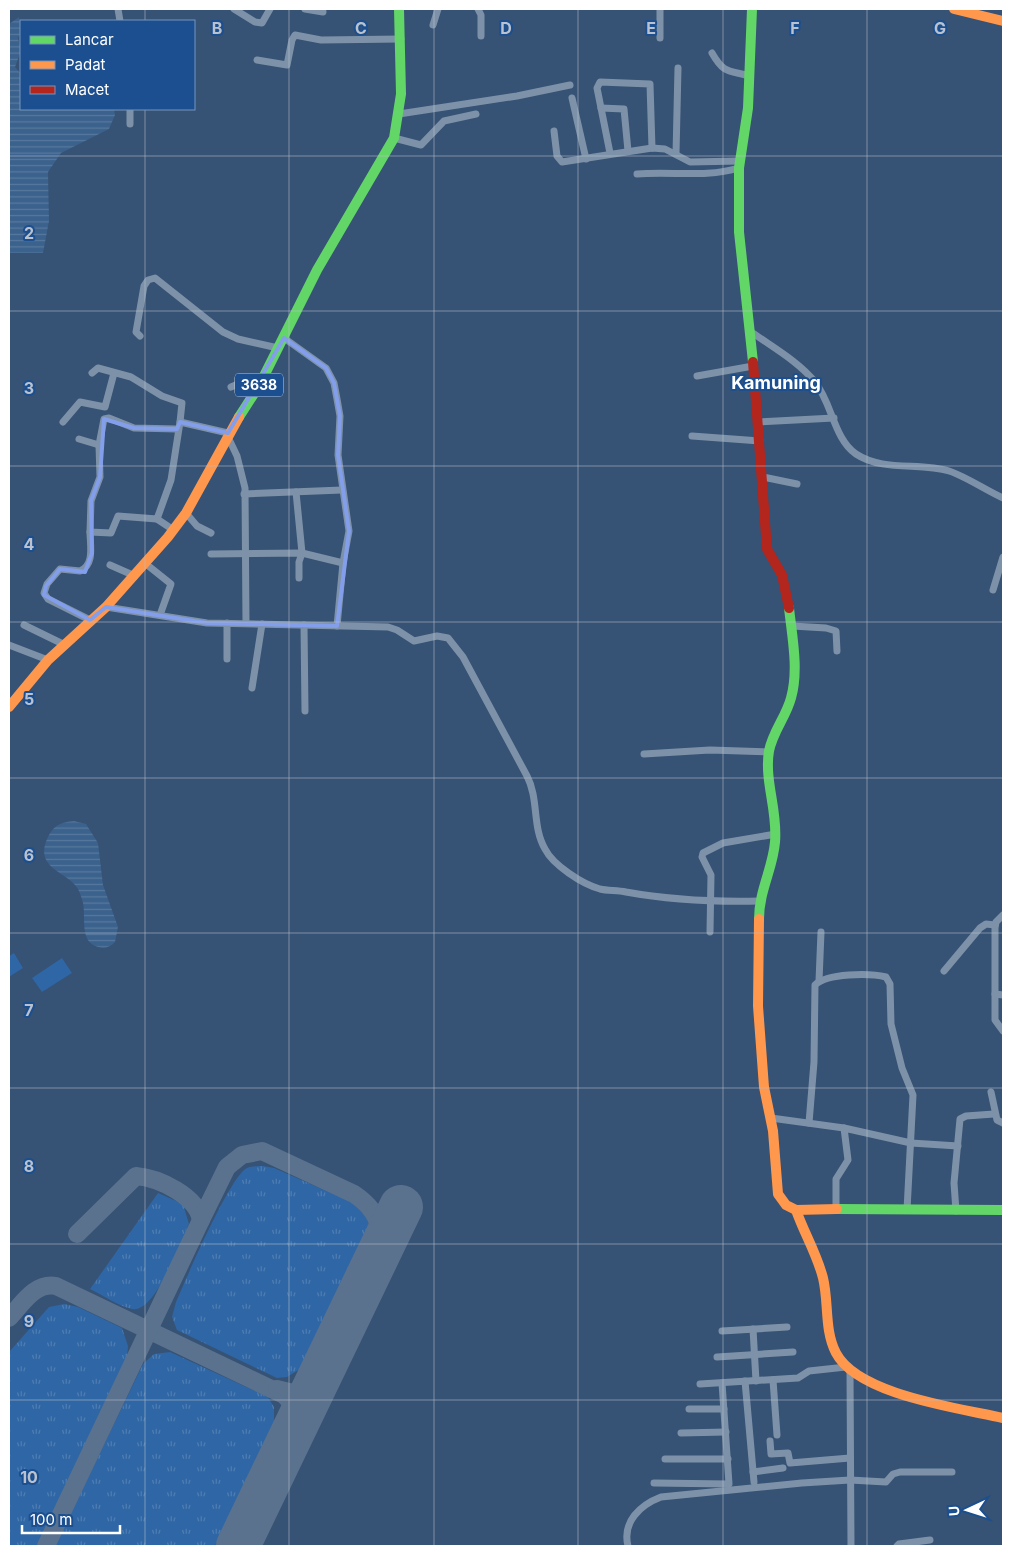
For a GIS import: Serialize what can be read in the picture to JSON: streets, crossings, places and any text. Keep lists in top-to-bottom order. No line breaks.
{"streets":{"street":["3638"]},"districts":["Kamuning"],"legend":["Lancar","Padat","Macet"],"scale_bar":"100 m","north":"left","grid":{"columns":["B","C","D","E","F","G"],"rows":["2","3","4","5","6","7","8","9","10"]}}
